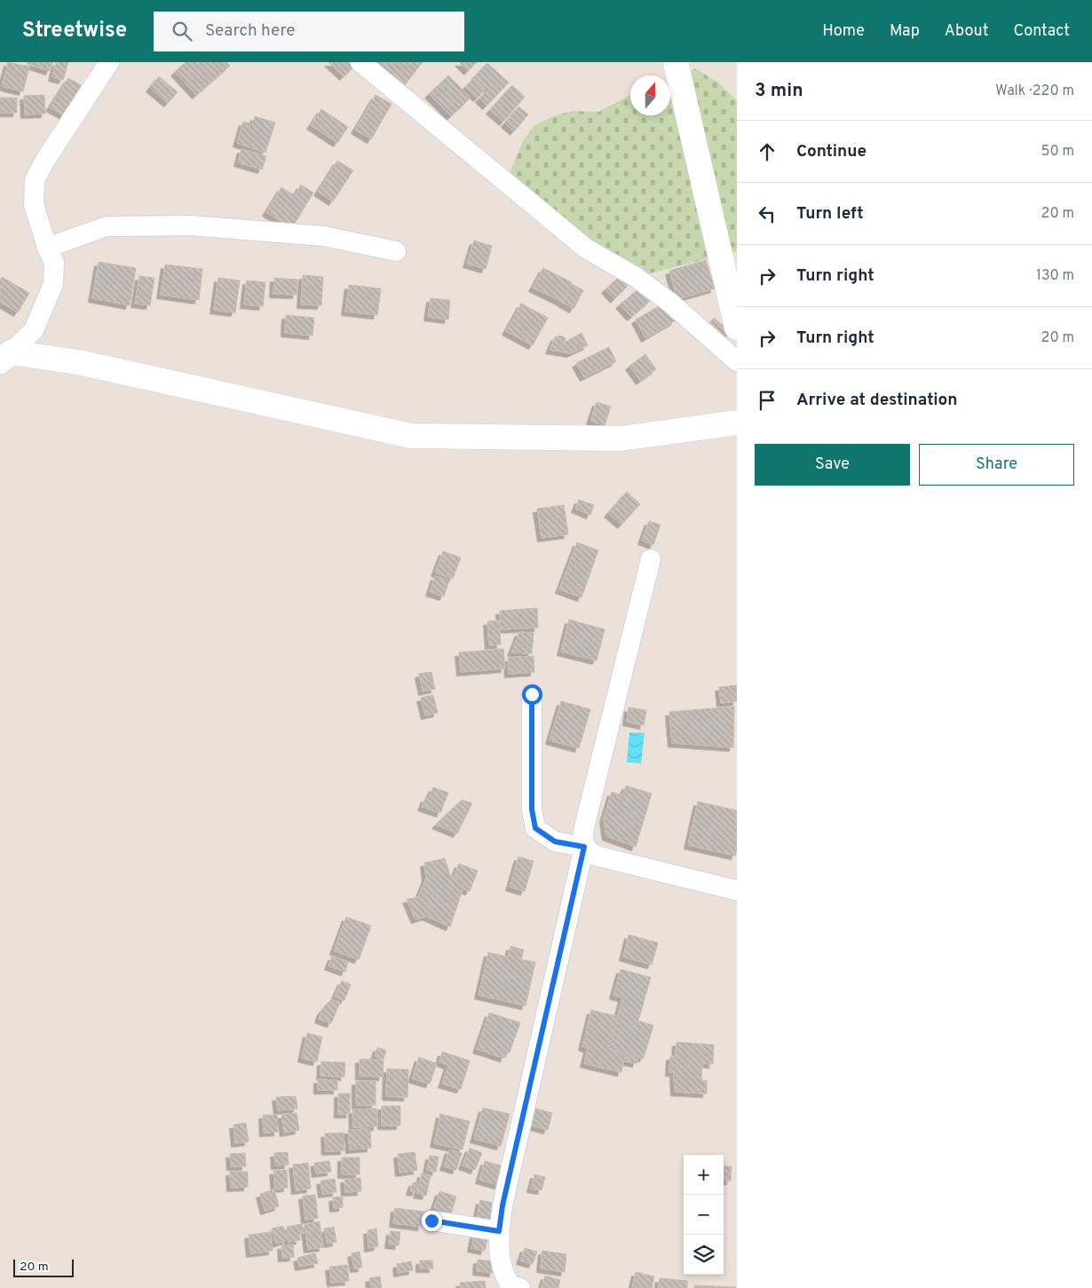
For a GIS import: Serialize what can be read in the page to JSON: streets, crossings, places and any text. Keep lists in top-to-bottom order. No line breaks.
{"scale_bar":"20 m","north":"top","page":{"header":"Streetwise","search":"Search here","nav":["Home","Map","About","Contact"],"heading":["3 min","Walk · 220 m"],"list":[["Continue","50 m"],["Turn left","20 m"],["Turn right","130 m"],["Turn right","20 m"],"Arrive at destination"],"buttons":["Save","Share"],"map_buttons":["+","−"],"scale":"20 m"}}
